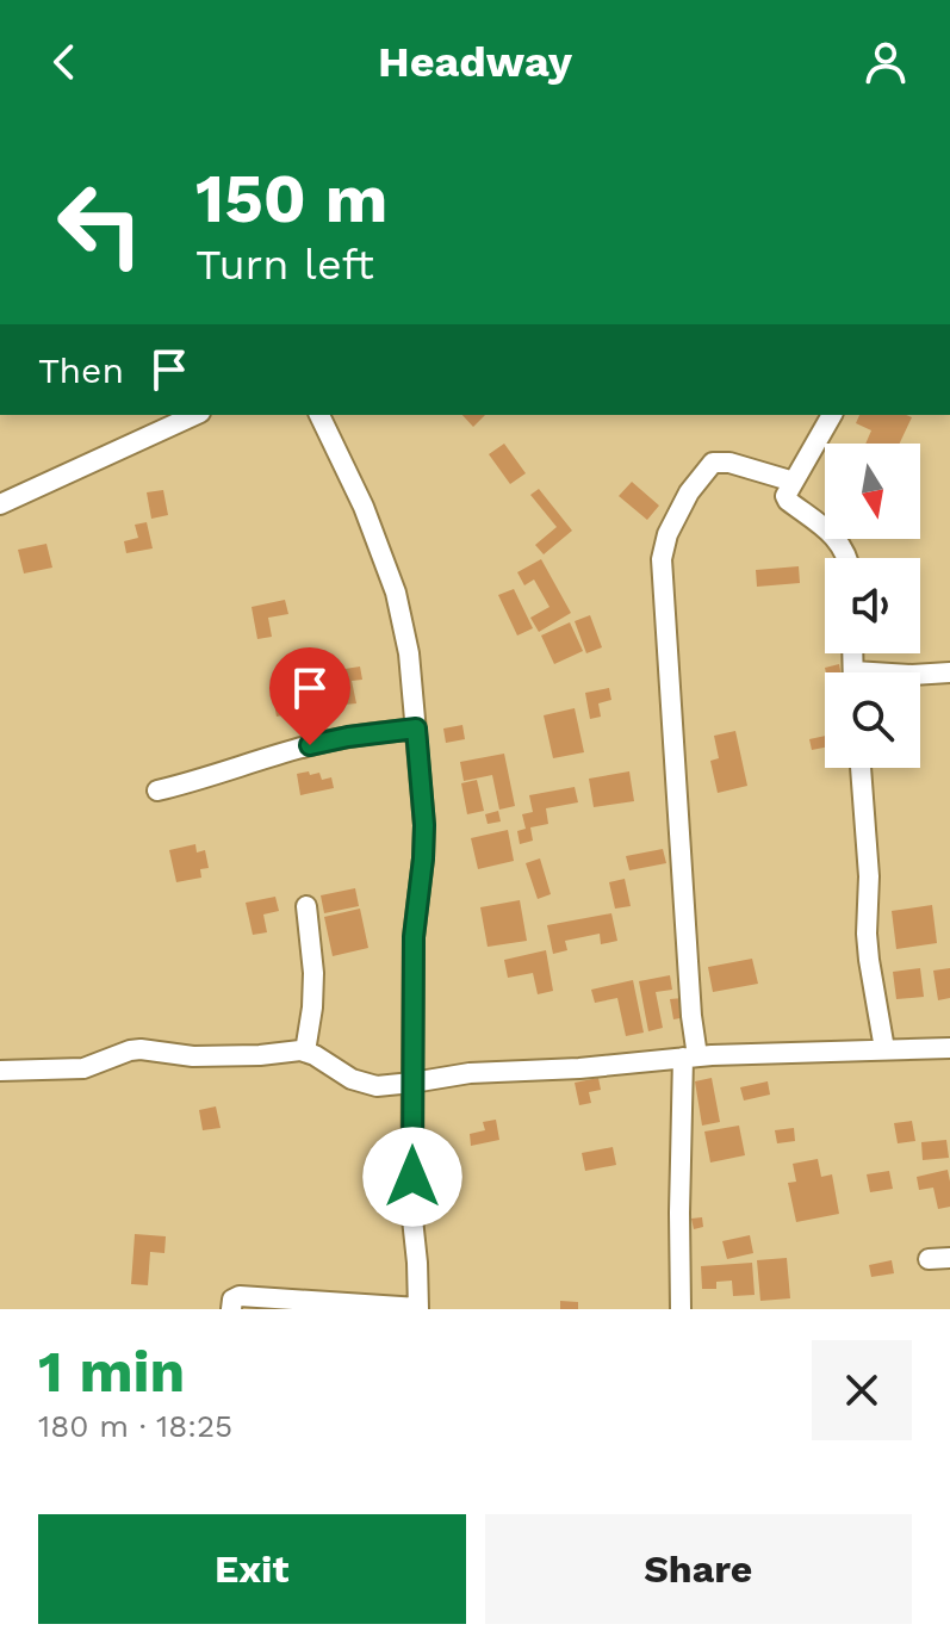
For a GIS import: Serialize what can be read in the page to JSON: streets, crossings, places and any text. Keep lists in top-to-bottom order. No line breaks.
{"north":"bottom","page":{"header":"Headway","turn":["150 m","Turn left"],"then":"Then","heading":["1 min","180 m · 18:25"],"buttons":["Exit","Share"]}}
